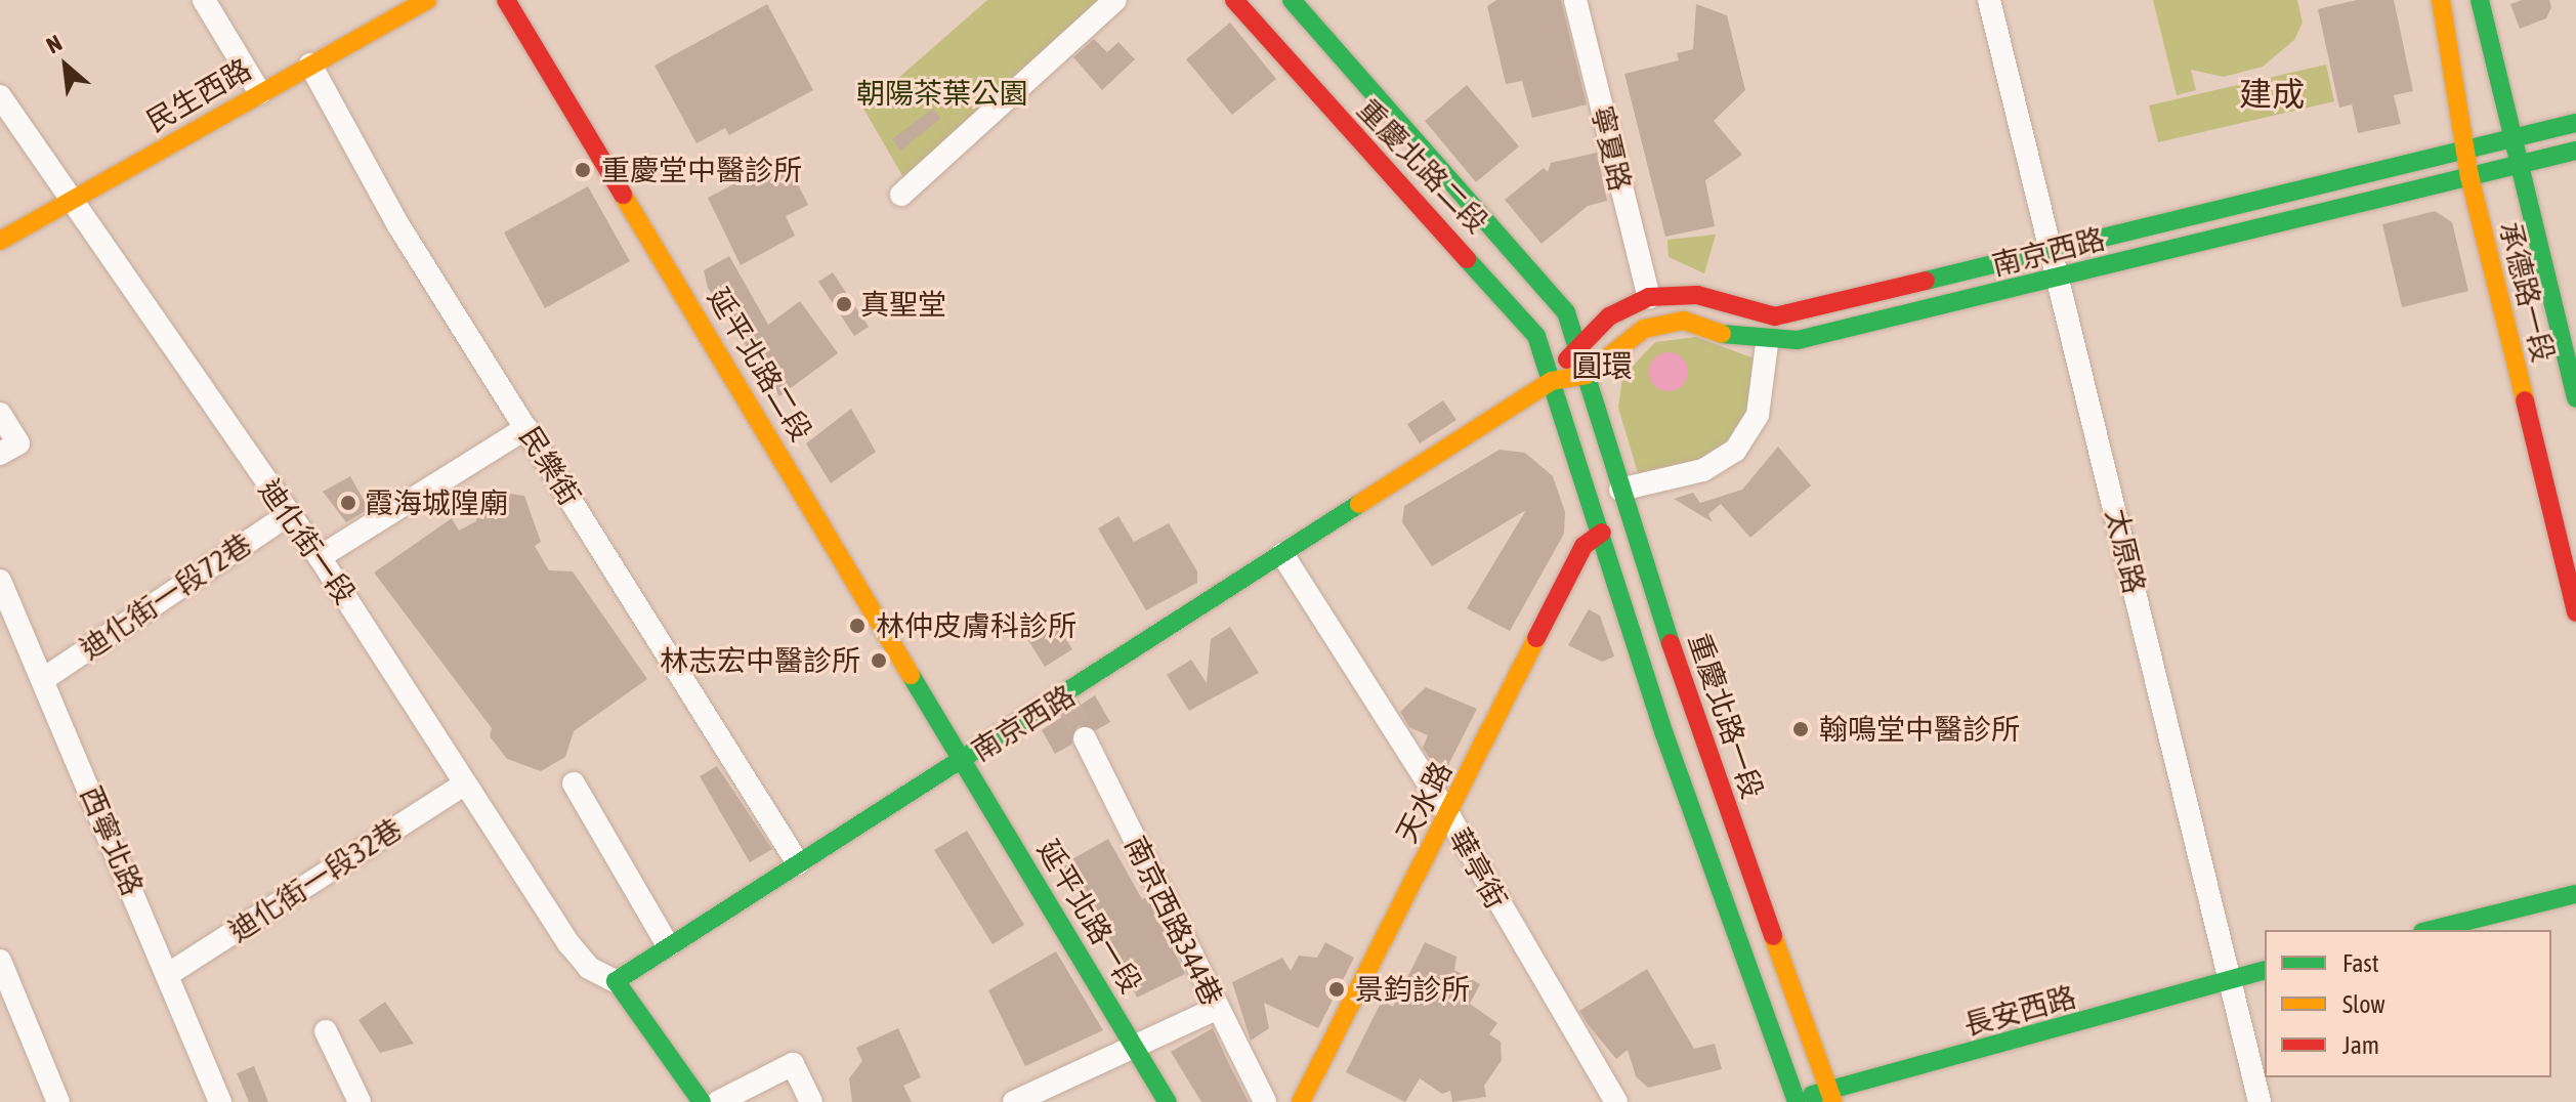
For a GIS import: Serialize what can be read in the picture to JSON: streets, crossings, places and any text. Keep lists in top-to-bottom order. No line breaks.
{"streets":{"main road":["民生西路","重慶北路二段","南京西路","承德路一段","延平北路二段","重慶北路一段","天水路","延平北路一段","長安西路"],"street":["寧夏路","民樂街","迪化街一段","太原路","迪化街一段72巷","西寧北路","華亭街","迪化街一段32巷","南京西路344巷"]},"crossings":[["民生西路","民樂街"],["民生西路","迪化街一段"],["寧夏路","南京西路"],["重慶北路二段","南京西路"],["重慶北路二段","重慶北路一段"],["南京西路","承德路一段"],["南京西路","延平北路二段"],["南京西路","民樂街"],["南京西路","迪化街一段"],["南京西路","太原路"],["南京西路","重慶北路一段"],["南京西路","華亭街"],["南京西路","延平北路一段"],["延平北路二段","延平北路一段"],["迪化街一段","迪化街一段72巷"],["迪化街一段","迪化街一段32巷"],["太原路","長安西路"],["迪化街一段72巷","西寧北路"],["重慶北路一段","長安西路"],["天水路","華亭街"],["西寧北路","迪化街一段32巷"]],"districts":["建成","圓環"],"parks":["朝陽茶葉公園"],"places":["重慶堂中醫診所","真聖堂","霞海城隍廟","林仲皮膚科診所","林志宏中醫診所","翰鳴堂中醫診所","景鈞診所"],"legend":["Fast","Slow","Jam"],"north":"top left"}
